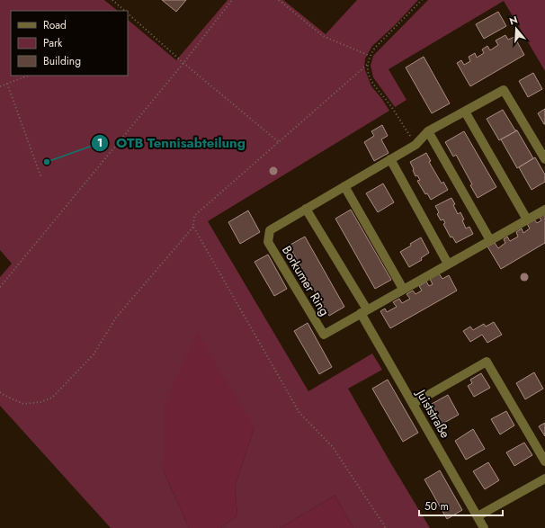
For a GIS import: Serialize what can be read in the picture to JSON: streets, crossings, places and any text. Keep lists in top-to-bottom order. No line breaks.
{"streets":{"street":["Borkumer Ring","Juiststraße"]},"crossings":[["Borkumer Ring","Juiststraße"]],"places":["OTB Tennisabteilung"],"legend":["Road","Park","Building"],"scale_bar":"50 m","north":"top"}
